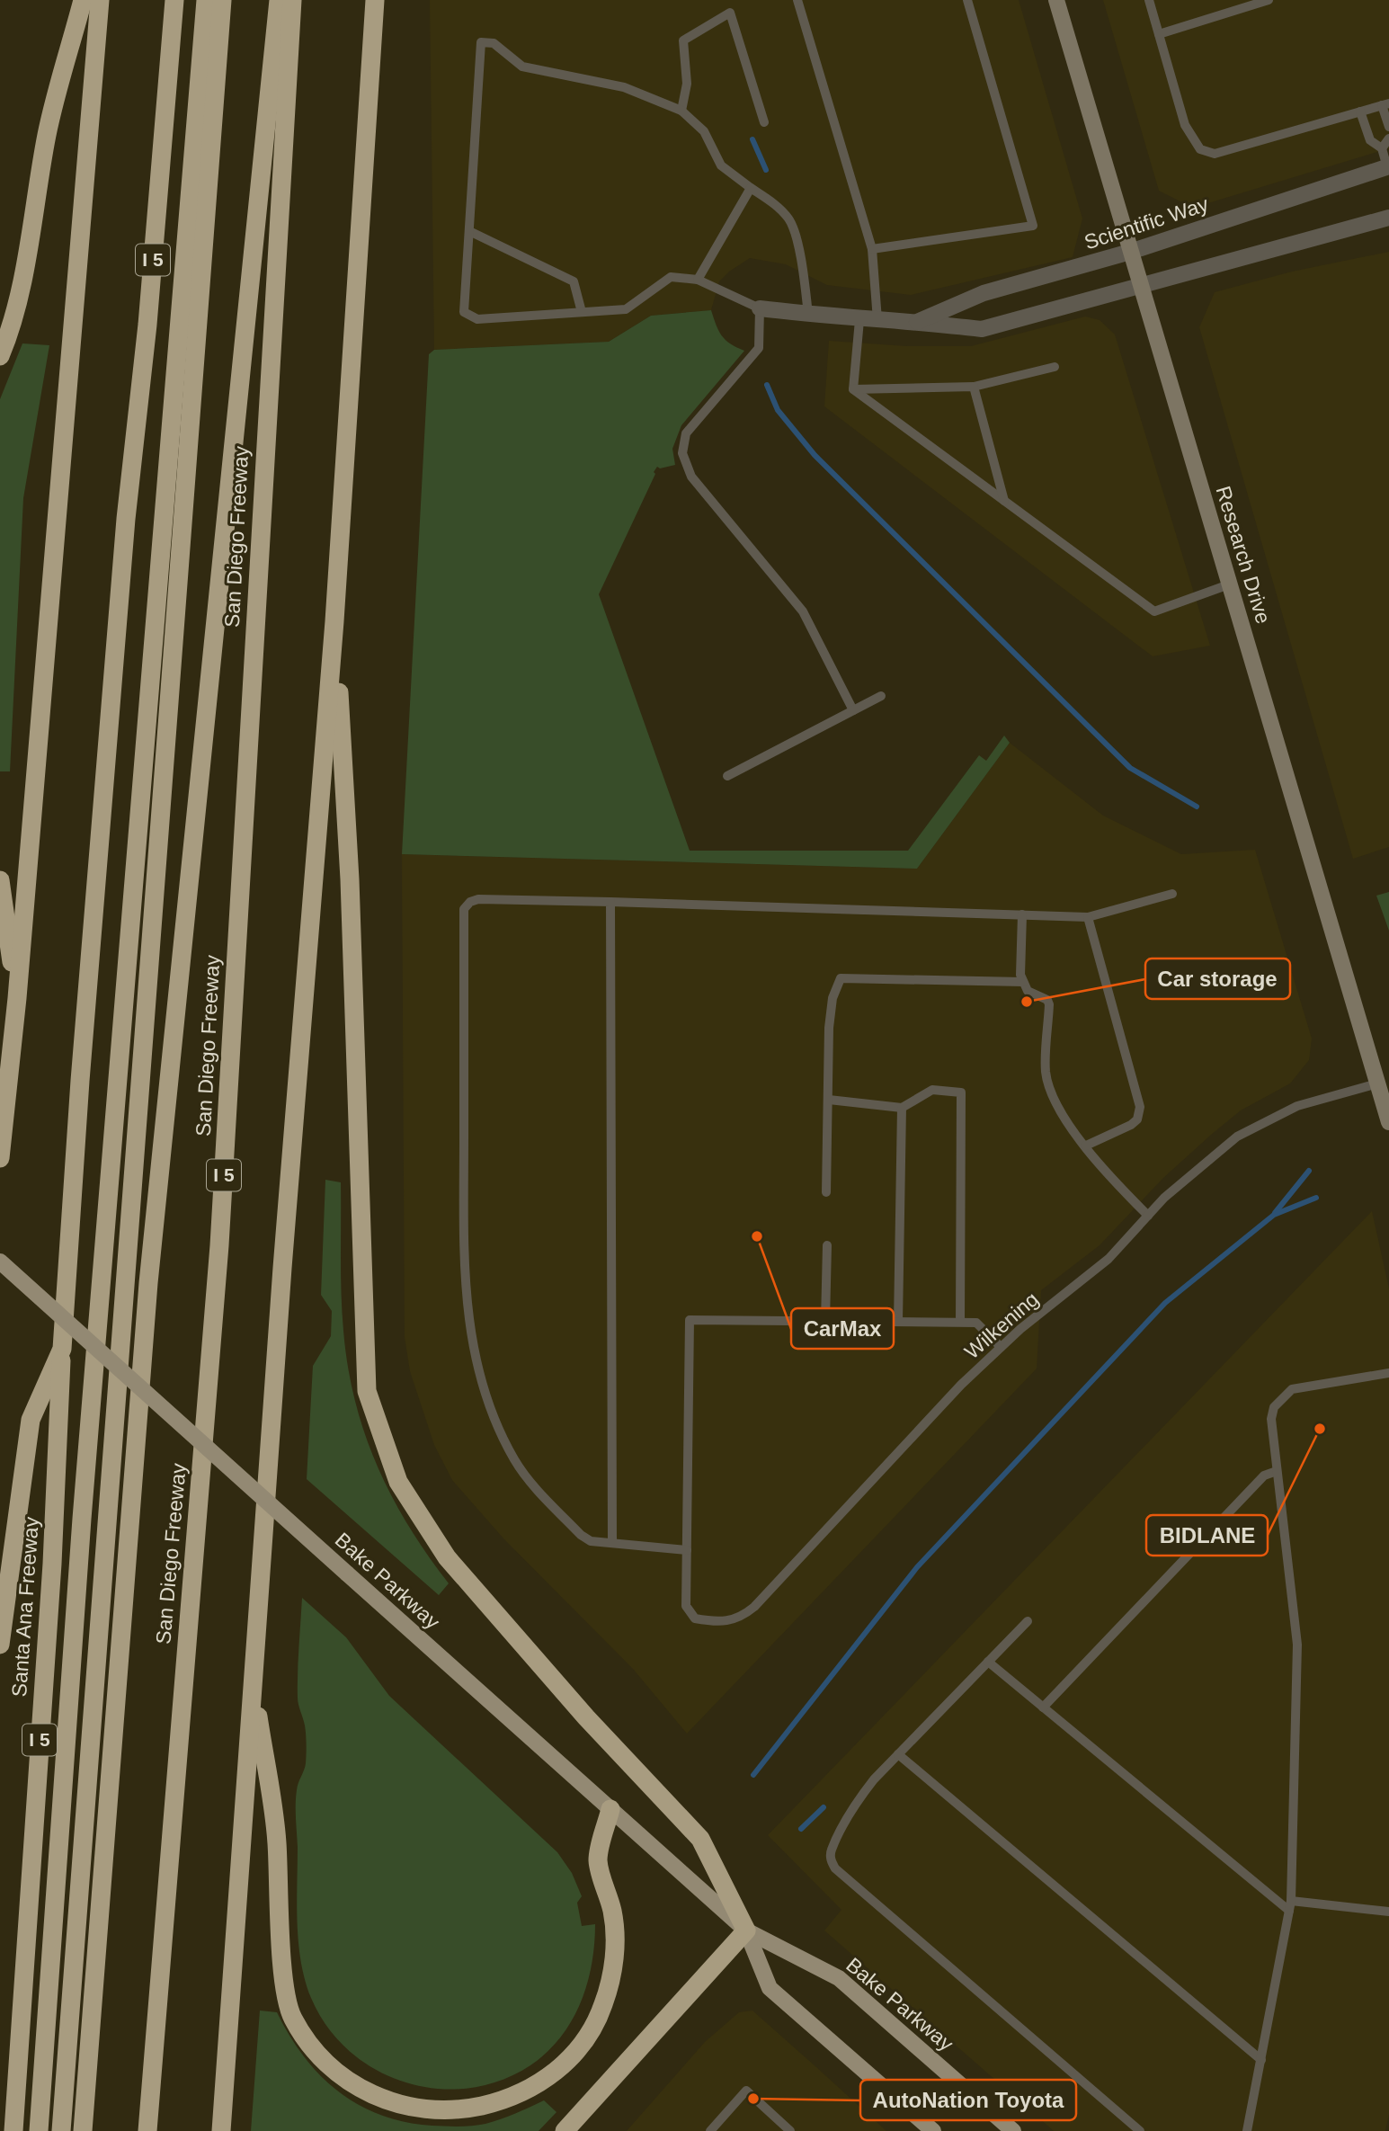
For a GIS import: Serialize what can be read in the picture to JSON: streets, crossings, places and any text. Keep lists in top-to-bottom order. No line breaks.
{"streets":{"highway":["I 5","San Diego Freeway","Santa Ana Freeway"],"main road":["Research Drive","Bake Parkway"],"street":["Scientific Way"],"lane":["Wilkening"]},"crossings":[["Scientific Way","Research Drive"],["I 5","Santa Ana Freeway"],["Research Drive","Wilkening"]],"places":["Car storage","CarMax","BIDLANE","AutoNation Toyota"]}
